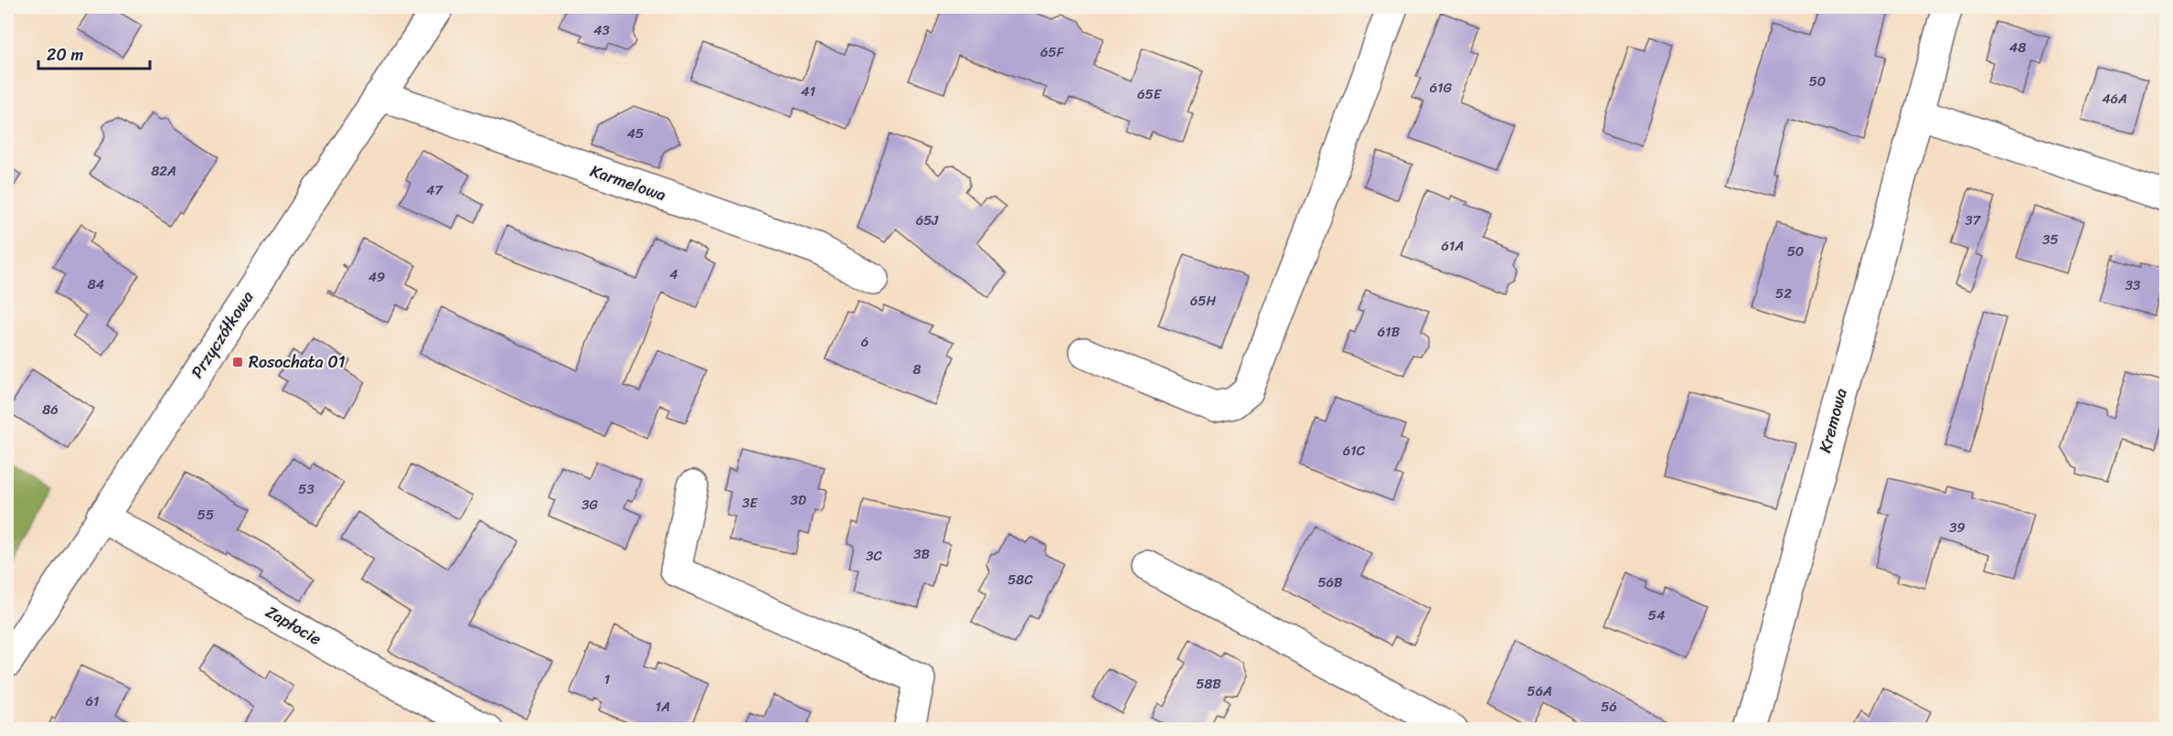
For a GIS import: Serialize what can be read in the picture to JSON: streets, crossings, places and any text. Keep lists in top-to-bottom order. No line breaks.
{"streets":{"street":["Karmelowa","Przyczółkowa","Kremowa","Zapłocie"]},"crossings":[["Karmelowa","Przyczółkowa"],["Przyczółkowa","Zapłocie"]],"places":{"transit":["Rosochata 01"]},"house_numbers":["43","48","65F","50","61G","41","65E","46A","45","82A","47","65J","37","35","61A","50","4","49","84","33","52","65H","61B","6","8","86","61C","53","3D","3E","3G","55","39","3B","3C","58C","56B","54","1","58B","56A","61","1A","56"],"scale_bar":"20 m"}
